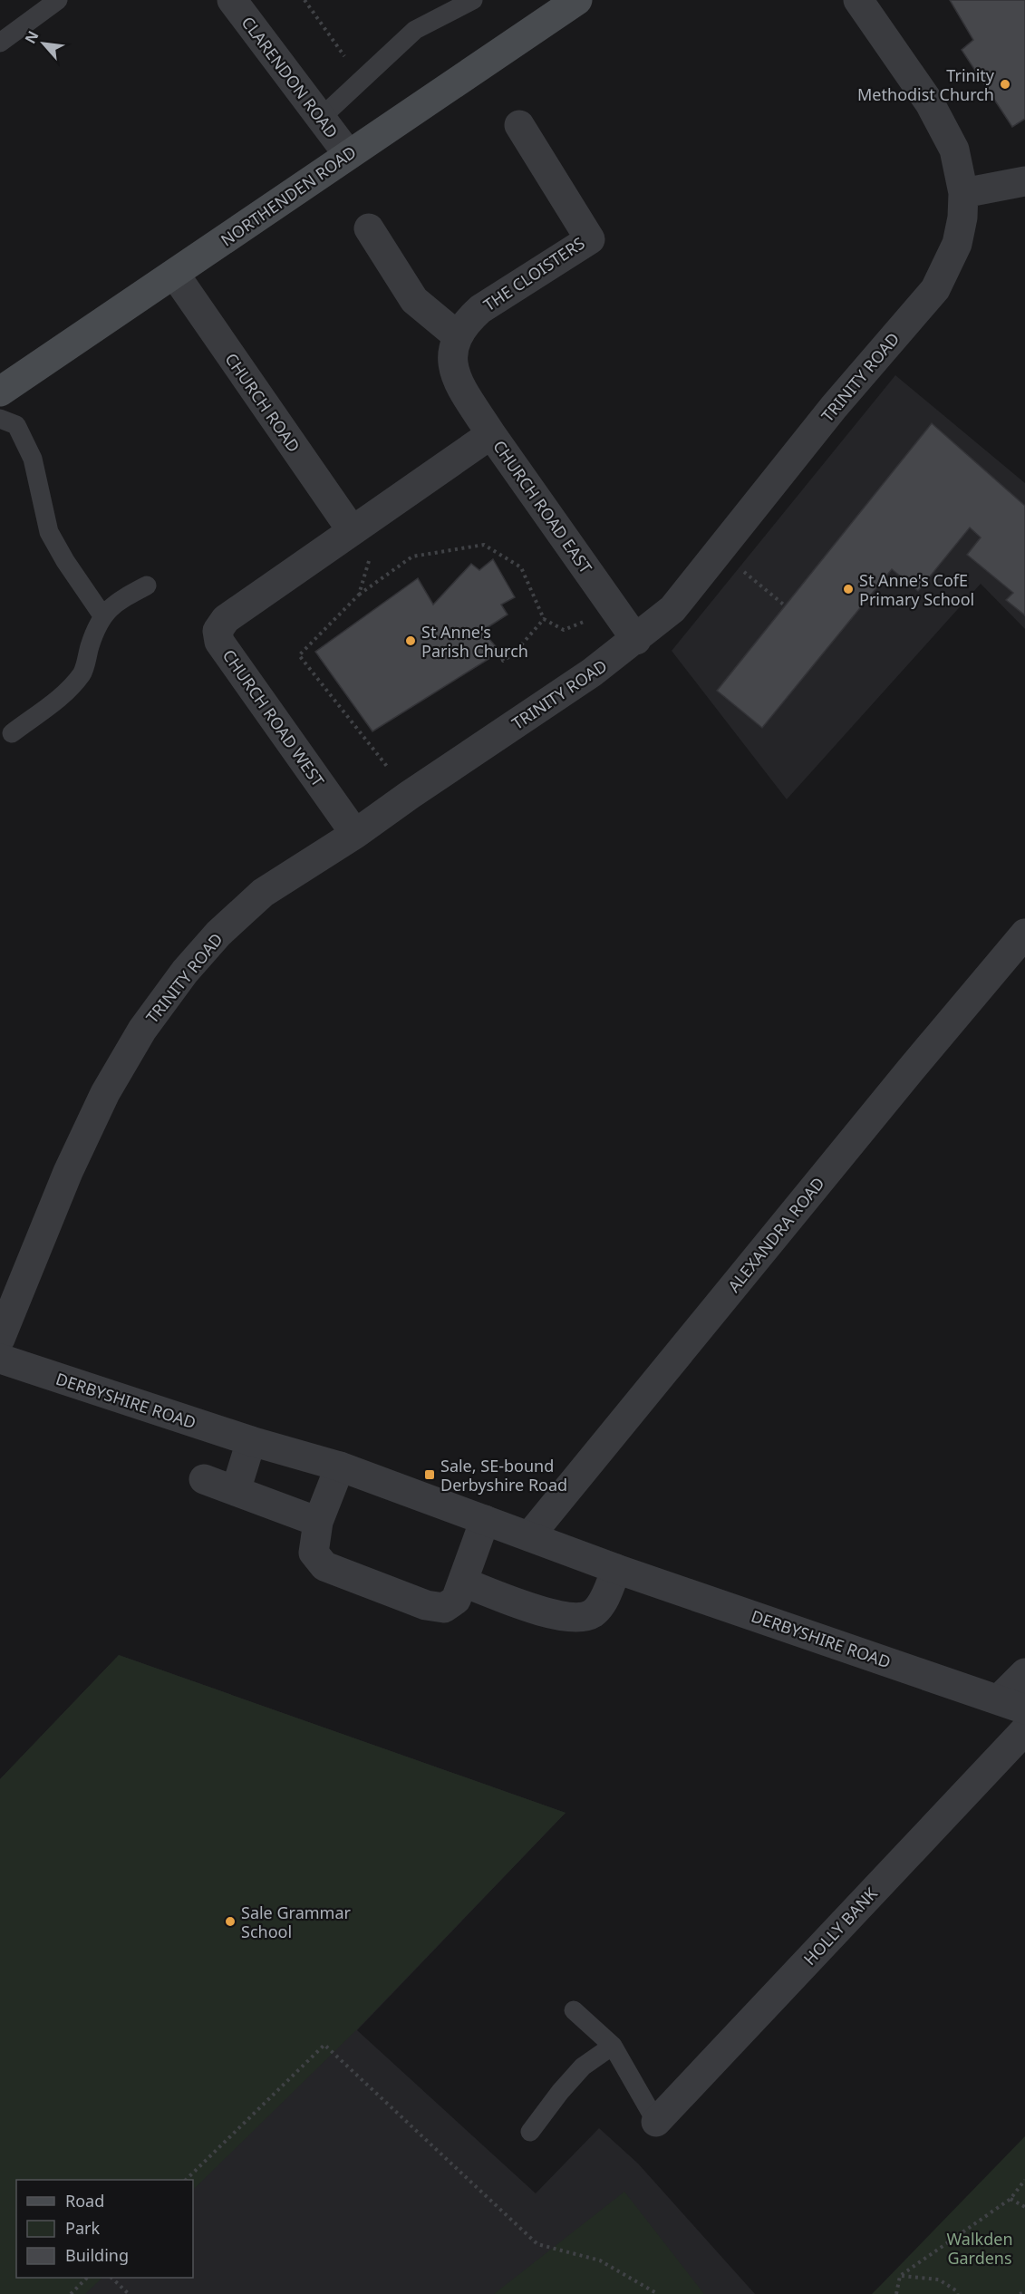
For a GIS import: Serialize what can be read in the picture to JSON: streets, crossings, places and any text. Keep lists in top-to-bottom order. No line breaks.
{"streets":{"main road":["NORTHENDEN ROAD"],"street":["CLARENDON ROAD","THE CLOISTERS","TRINITY ROAD","CHURCH ROAD","CHURCH ROAD EAST","CHURCH ROAD WEST","ALEXANDRA ROAD","DERBYSHIRE ROAD","HOLLY BANK"]},"crossings":[["CLARENDON ROAD","NORTHENDEN ROAD"],["NORTHENDEN ROAD","CHURCH ROAD"],["THE CLOISTERS","CHURCH ROAD EAST"],["TRINITY ROAD","CHURCH ROAD EAST"],["TRINITY ROAD","CHURCH ROAD WEST"],["CHURCH ROAD","CHURCH ROAD EAST"],["CHURCH ROAD","CHURCH ROAD WEST"],["CHURCH ROAD EAST","CHURCH ROAD WEST"],["ALEXANDRA ROAD","DERBYSHIRE ROAD"]],"parks":["Walkden Gardens"],"places":{"other":["Trinity Methodist Church","St Anne's CofE Primary School","St Anne's Parish Church","Sale Grammar School"],"transit":["Sale, SE-bound Derbyshire Road"]},"legend":["Road","Park","Building"],"north":"top left"}
